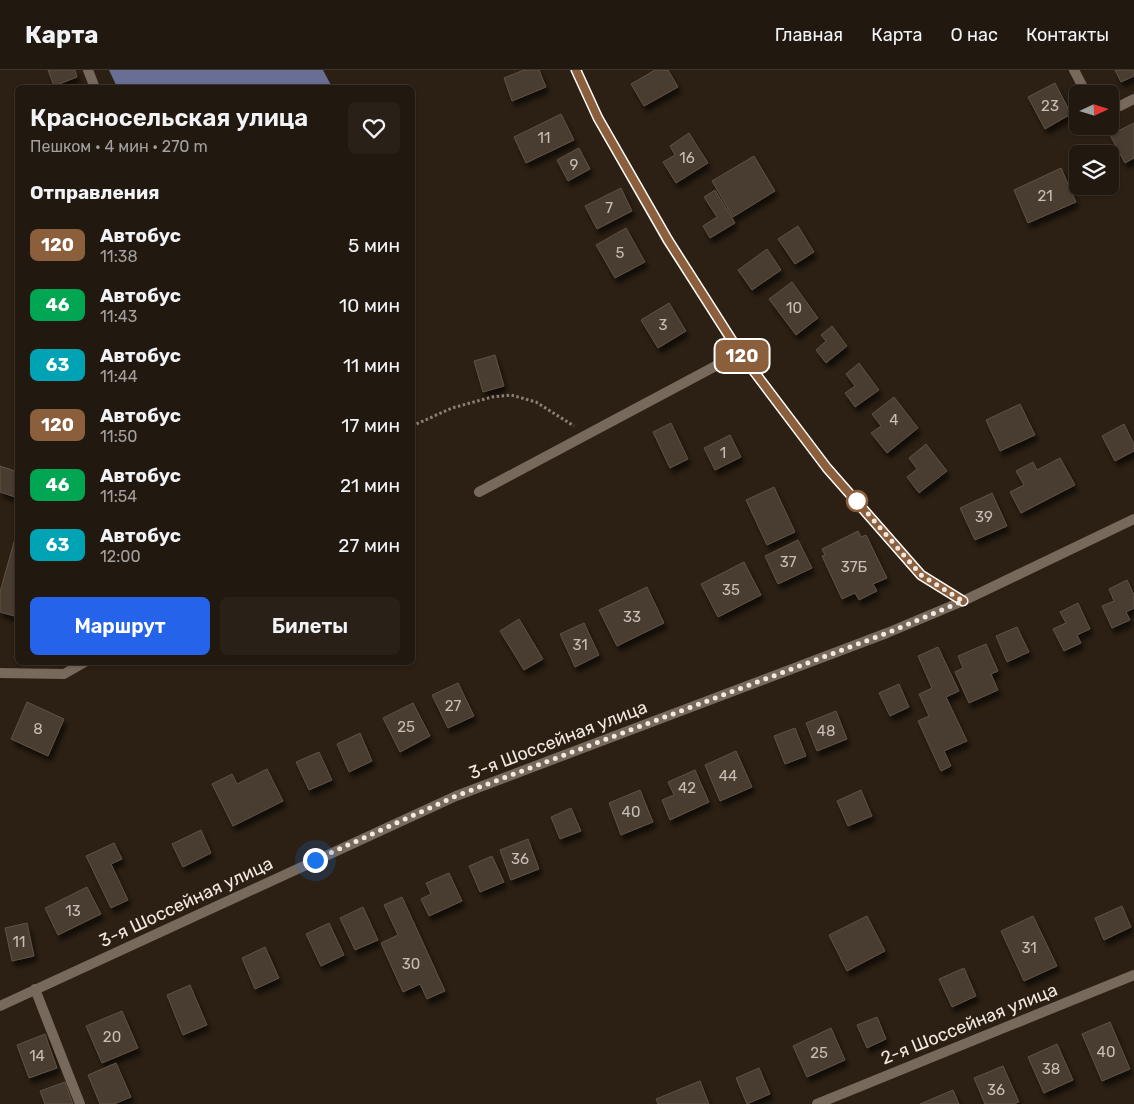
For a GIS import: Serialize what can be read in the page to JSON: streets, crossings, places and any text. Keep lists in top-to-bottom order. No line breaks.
{"streets":{"street":["3-я Шоссейная улица","2-я Шоссейная улица"]},"lines":["bus line 120"],"house_numbers":["23","11","16","9","21","7","5","10","3","4","1","39","37","37Б","35","33","31","27","25","8","48","44","42","40","36","13","11","31","30","20","40","25","14","38","36"],"north":"right","page":{"header":"Карта","nav":["Главная","Карта","О нас","Контакты"],"on_map":"120","heading":[["Красносельская улица","Пешком · 4 мин · 270 m"],"Отправления"],"list":[{"mark":"120","name":"Автобус","note":"11:38","value":"5 мин"},{"mark":"46","name":"Автобус","note":"11:43","value":"10 мин"},{"mark":"63","name":"Автобус","note":"11:44","value":"11 мин"},{"mark":"120","name":"Автобус","note":"11:50","value":"17 мин"},{"mark":"46","name":"Автобус","note":"11:54","value":"21 мин"},{"mark":"63","name":"Автобус","note":"12:00","value":"27 мин"}],"buttons":["Маршрут","Билеты"]}}
